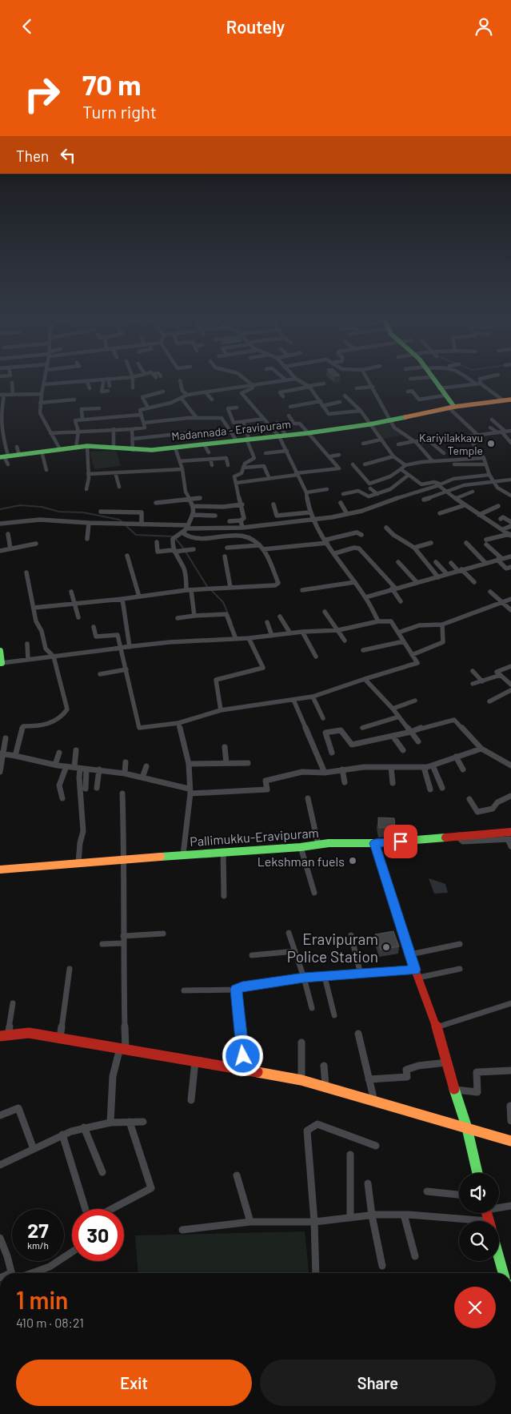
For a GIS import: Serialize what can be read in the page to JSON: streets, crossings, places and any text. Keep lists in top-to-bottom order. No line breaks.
{"streets":{"main road":["Madannada - Eravipuram","Pallimukku-Eravipuram"]},"places":["Kariyilakkavu Temple","Lekshman fuels","Eravipuram Police Station"],"page":{"header":"Routely","turn":["70 m","Turn right"],"then":"Then","speed":"27 km/h","limit":"30","heading":["1 min","410 m · 08:21"],"buttons":["Exit","Share"]}}
